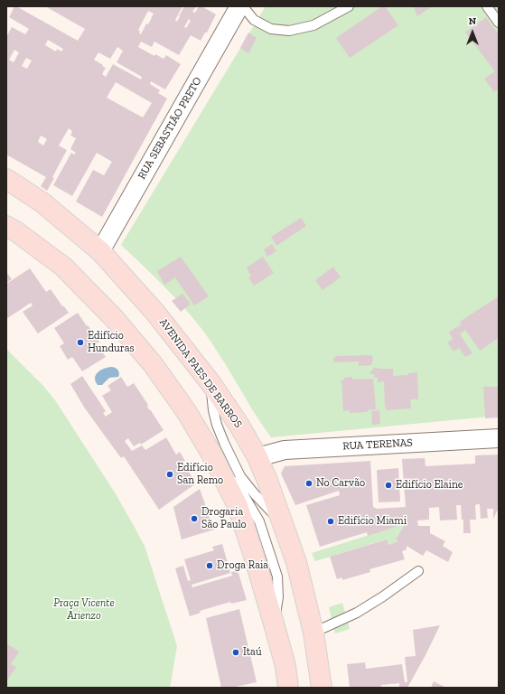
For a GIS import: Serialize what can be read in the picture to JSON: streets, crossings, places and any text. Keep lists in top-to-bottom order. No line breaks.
{"streets":{"main road":["AVENIDA PAES DE BARROS"],"street":["RUA SEBASTIÃO PRETO","RUA TERENAS"]},"crossings":[["RUA SEBASTIÃO PRETO","AVENIDA PAES DE BARROS"],["AVENIDA PAES DE BARROS","RUA TERENAS"]],"parks":["Praça Vicente Arienzo"],"places":["Edifício Hunduras","Edifício San Remo","No Carvão","Edifício Elaine","Drogaria São Paulo","Edifício Miami","Droga Raia","Itaú"],"north":"top"}
